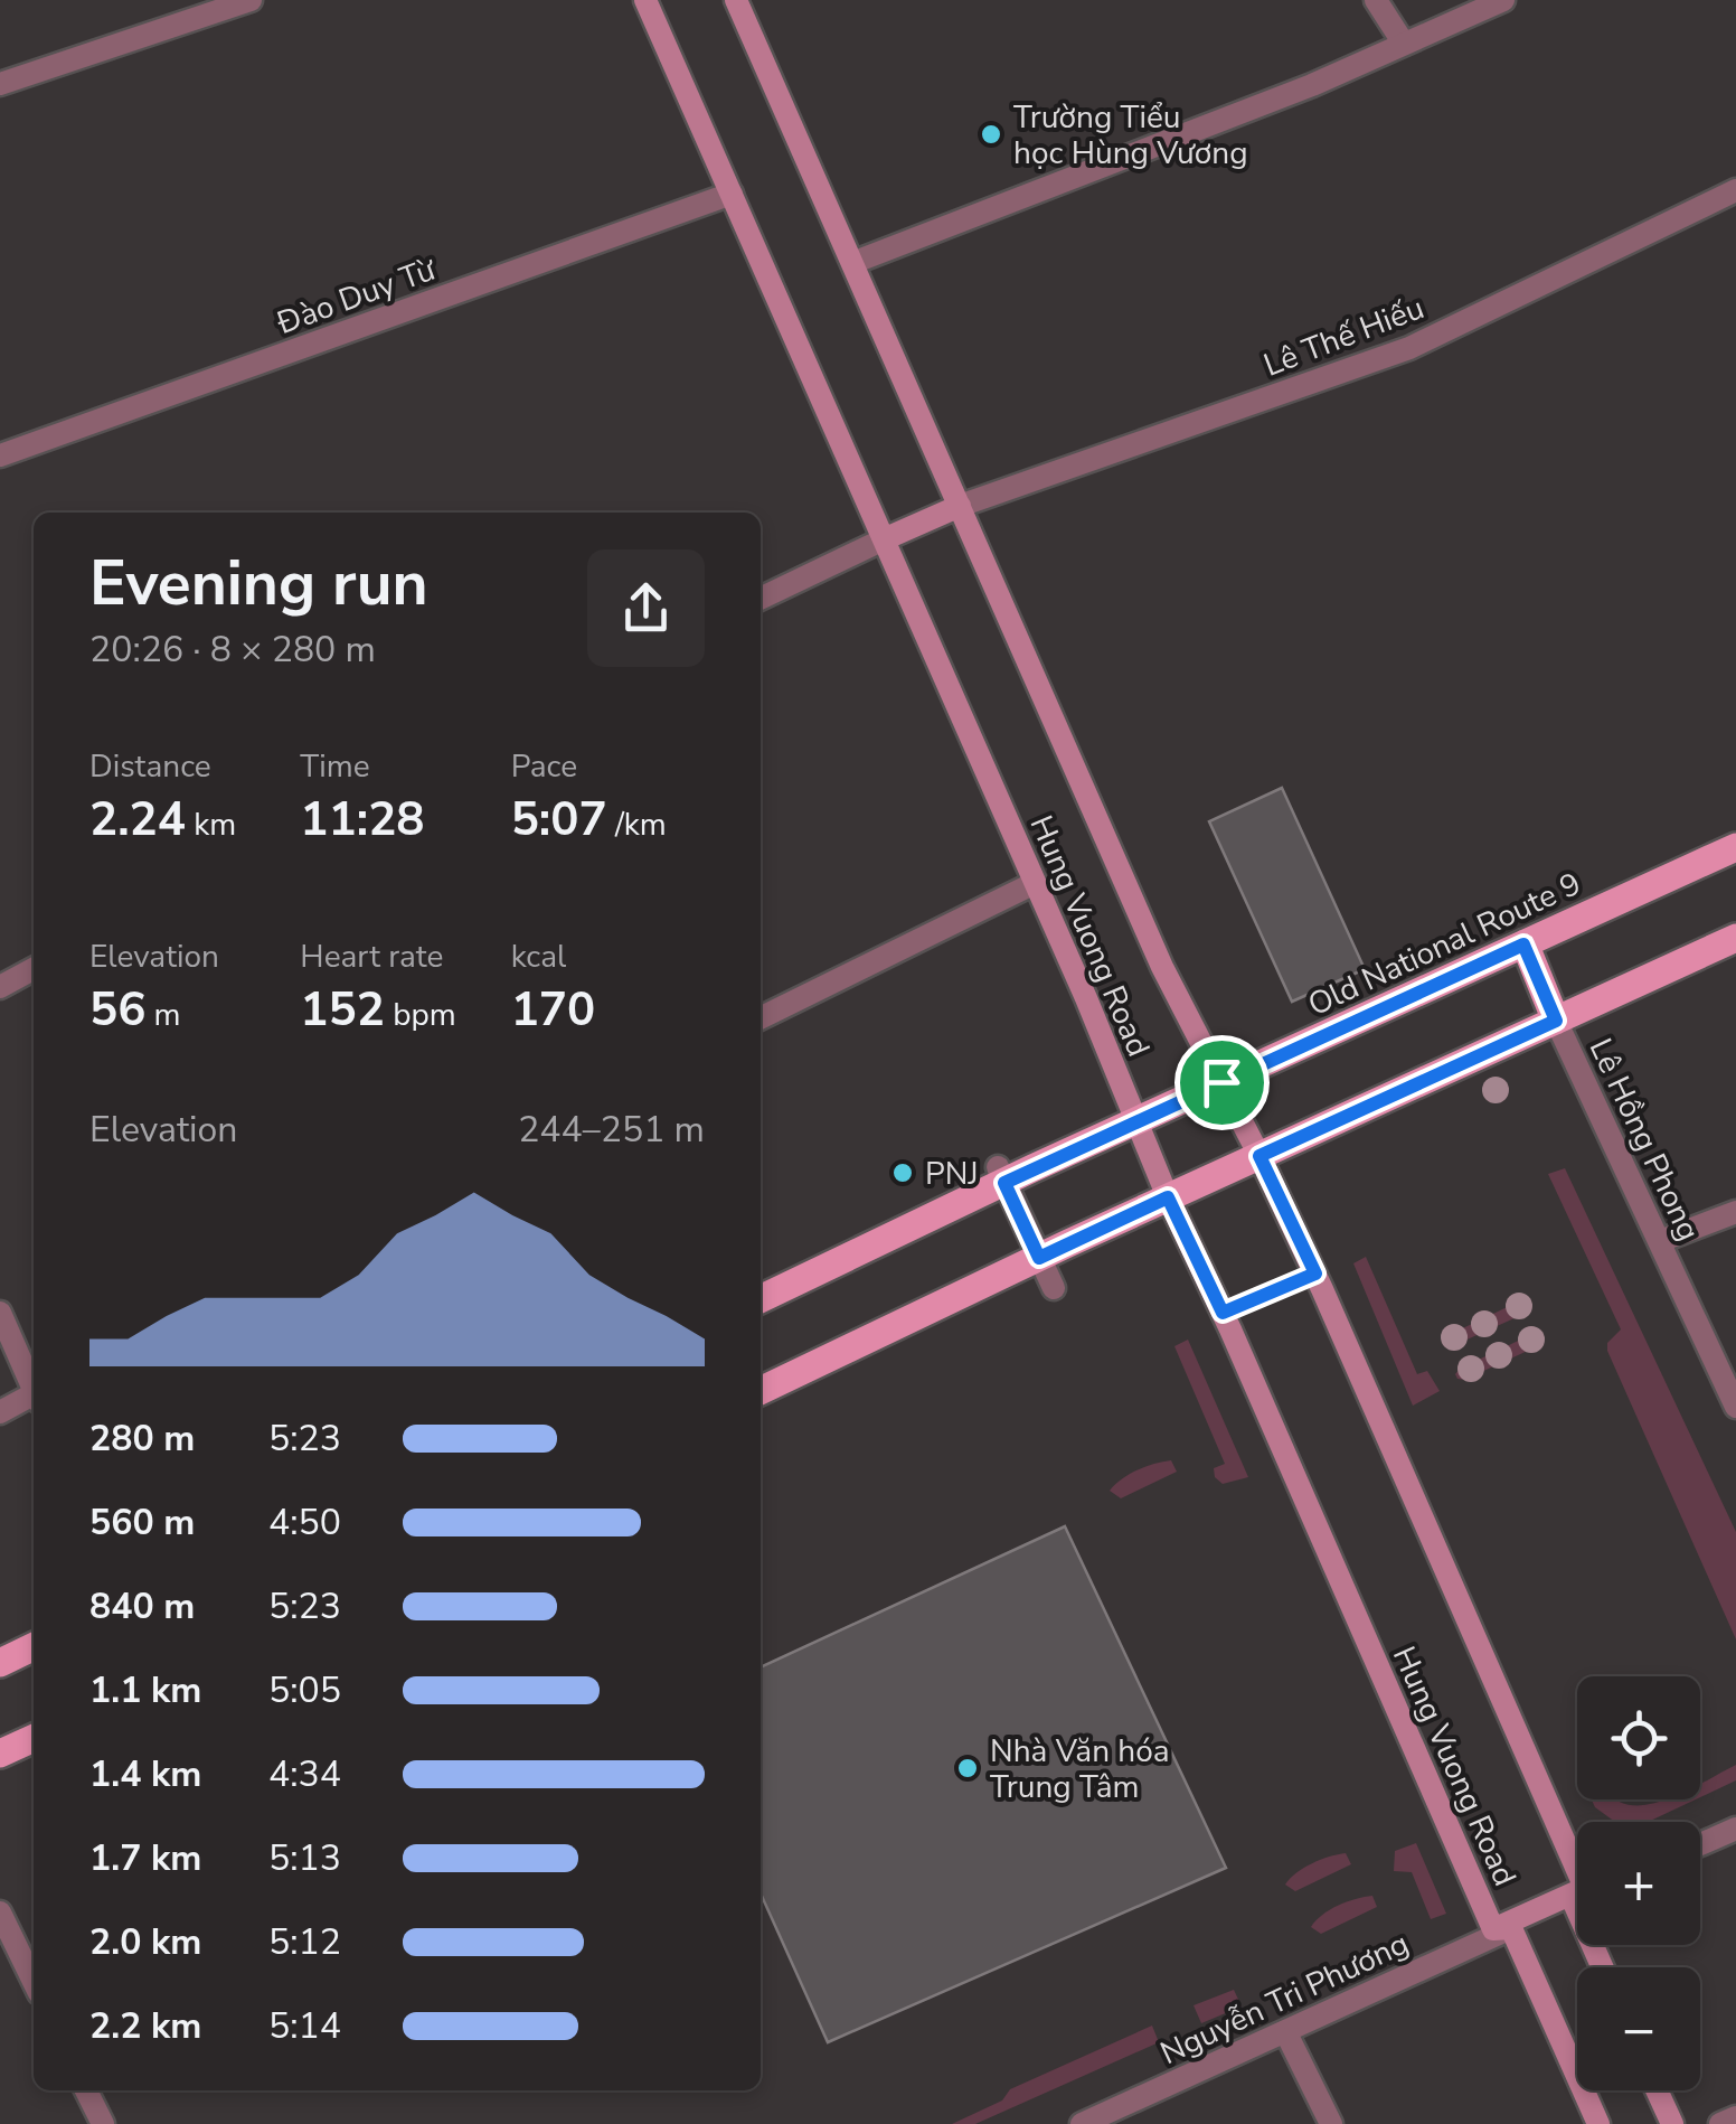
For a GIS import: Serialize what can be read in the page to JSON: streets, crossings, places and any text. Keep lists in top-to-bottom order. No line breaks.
{"streets":{"main road":["Hung Vuong Road","Old National Route 9"],"street":["Đào Duy Từ","Lê Thế Hiếu","Lê Hồng Phong","Nguyễn Tri Phương"]},"crossings":[["Đào Duy Từ","Hung Vuong Road"],["Lê Thế Hiếu","Hung Vuong Road"],["Hung Vuong Road","Old National Route 9"],["Hung Vuong Road","Nguyễn Tri Phương"]],"places":["Trường Tiểu học Hùng Vương","PNJ","Nhà Văn hóa Trung Tâm"],"page":{"heading":["Evening run","20:26 · 8 × 280 m"],"stats":[["Distance","2.24 km"],["Time","11:28"],["Pace","5:07 /km"],["Elevation","56 m"],["Heart rate","152 bpm"],["kcal","170"]],"chart":["Elevation","244–251 m"],"list":[{"name":"280 m","note":"5:23"},{"name":"560 m","note":"4:50"},{"name":"840 m","note":"5:23"},{"name":"1.1 km","note":"5:05"},{"name":"1.4 km","note":"4:34"},{"name":"1.7 km","note":"5:13"},{"name":"2.0 km","note":"5:12"},{"name":"2.2 km","note":"5:14"}],"map_buttons":["+","−"]}}
